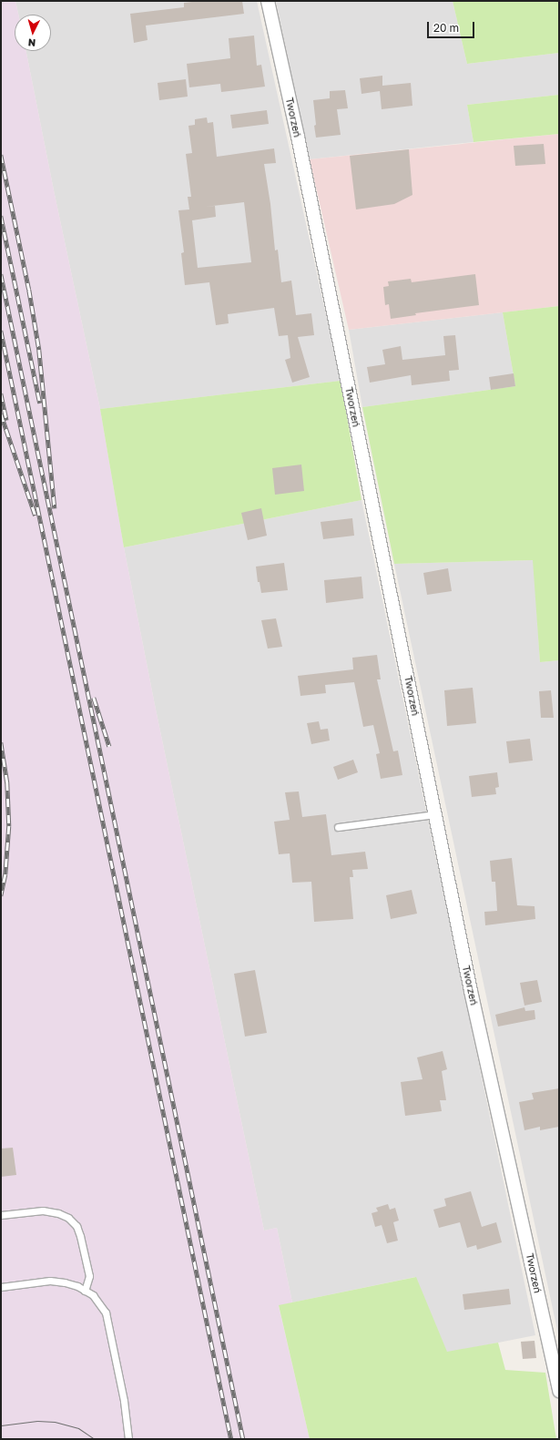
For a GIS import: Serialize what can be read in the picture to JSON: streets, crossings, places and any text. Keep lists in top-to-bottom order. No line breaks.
{"streets":{"street":["Tworzeń"]},"scale_bar":"20 m","north":"bottom"}
